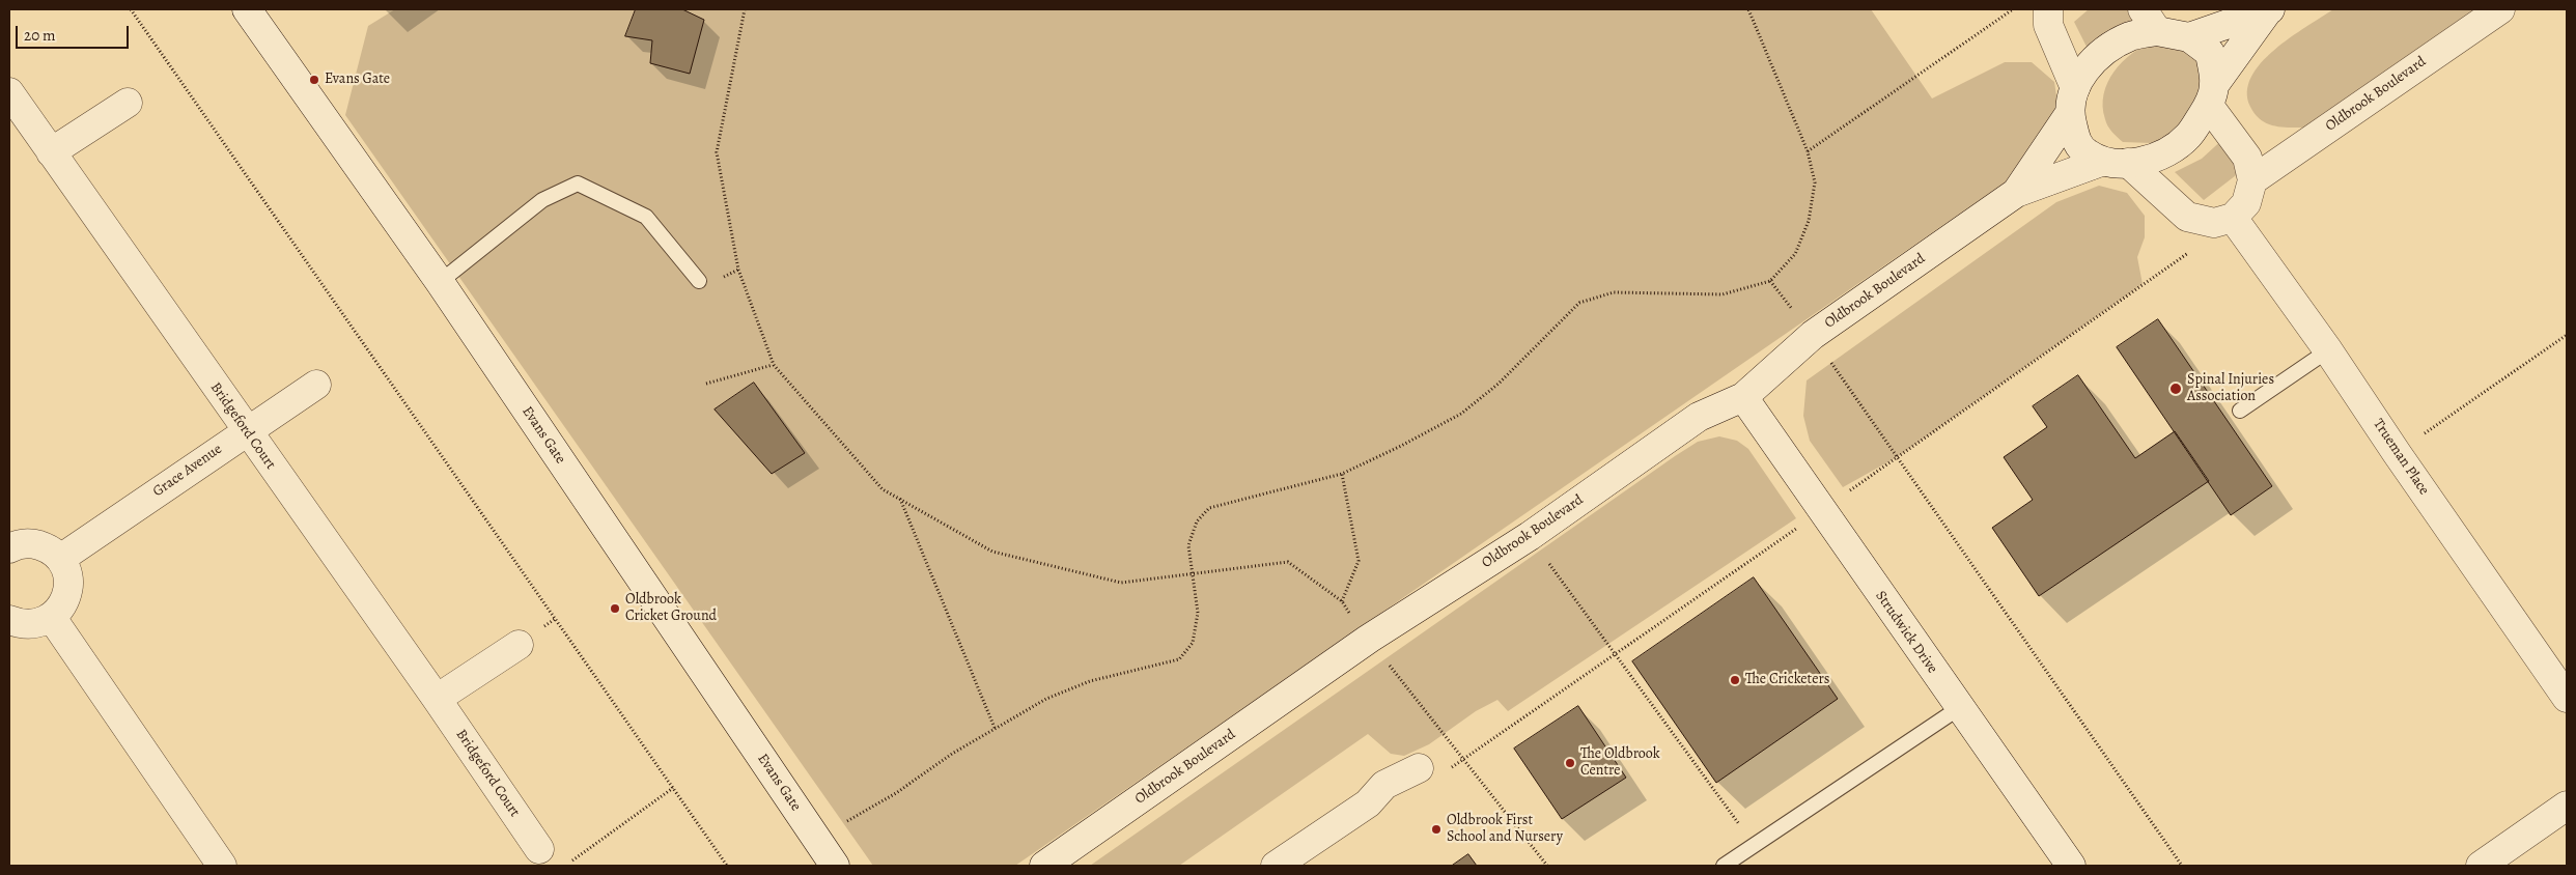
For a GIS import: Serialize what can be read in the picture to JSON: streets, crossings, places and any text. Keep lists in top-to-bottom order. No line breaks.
{"streets":{"street":["Oldbrook Boulevard","Bridgeford Court","Evans Gate","Trueman Place","Grace Avenue","Strudwick Drive"]},"crossings":[["Oldbrook Boulevard","Strudwick Drive"],["Bridgeford Court","Grace Avenue"]],"places":["Evans Gate","Spinal Injuries Association","Oldbrook Cricket Ground","The Cricketers","The Oldbrook Centre","Oldbrook First School and Nursery"],"scale_bar":"20 m"}
